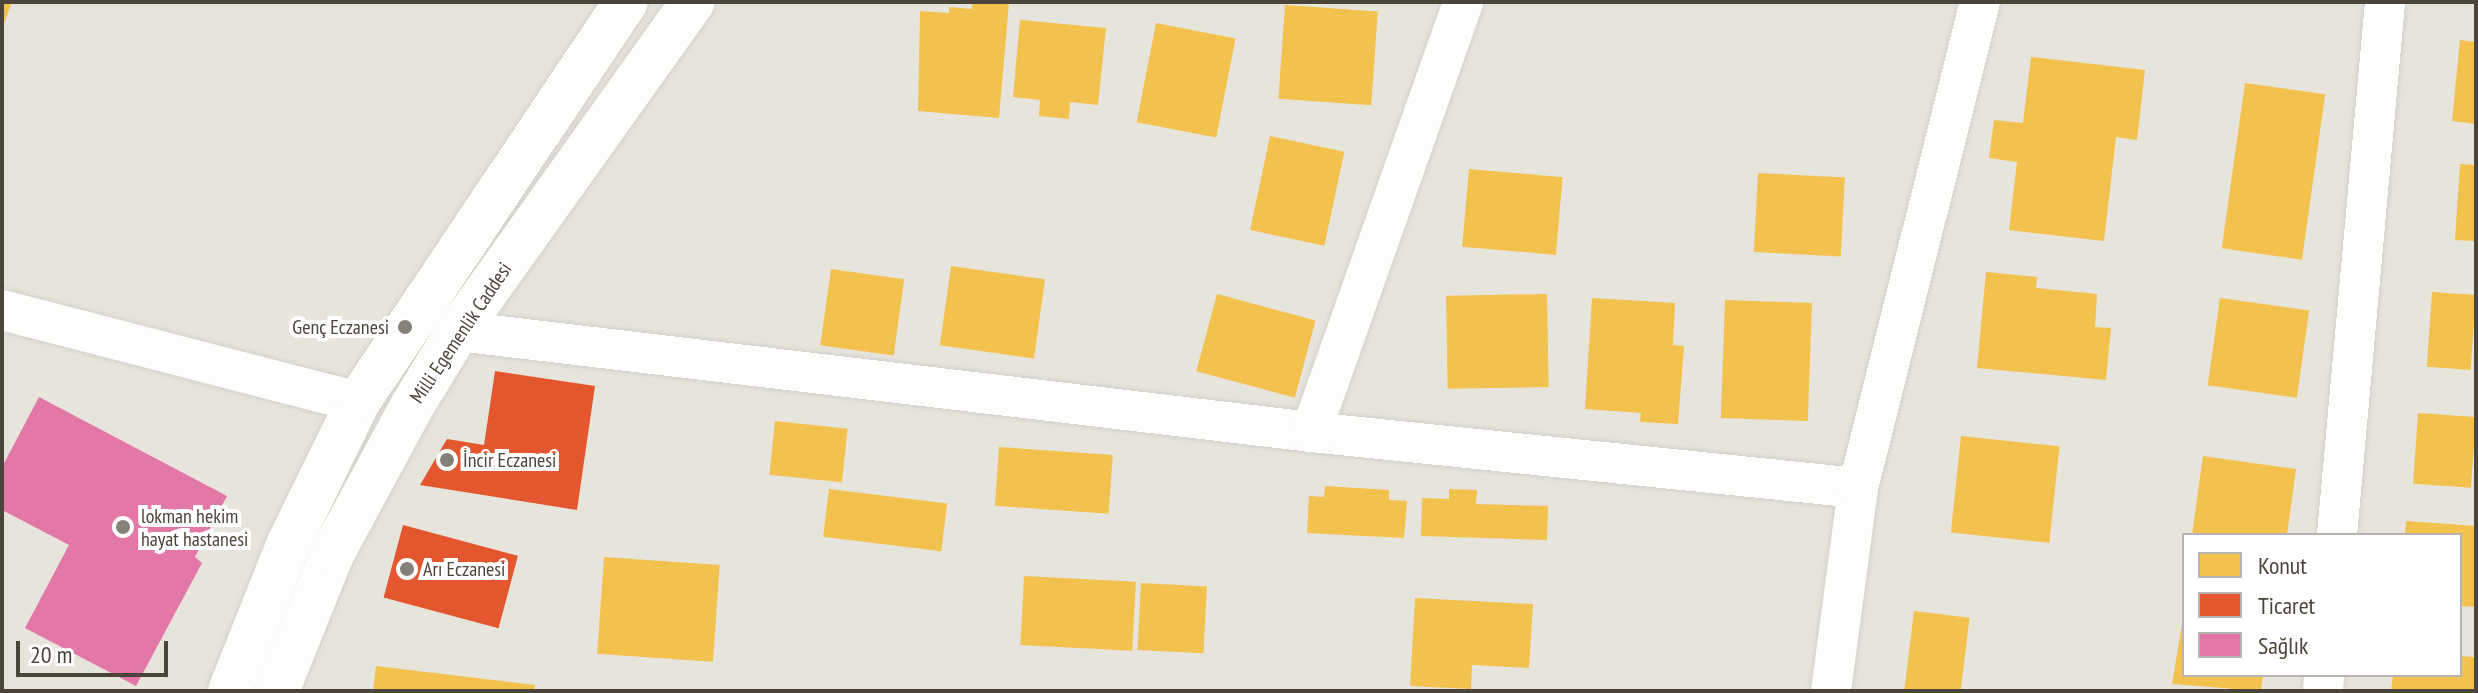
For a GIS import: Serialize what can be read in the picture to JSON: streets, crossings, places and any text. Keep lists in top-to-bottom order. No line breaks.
{"streets":{"street":["Milli Egemenlik Caddesi"]},"places":["Genç Eczanesi","İncir Eczanesi","lokman hekim hayat hastanesi","Arı Eczanesi"],"legend":["Konut","Ticaret","Sağlık"],"scale_bar":"20 m"}
